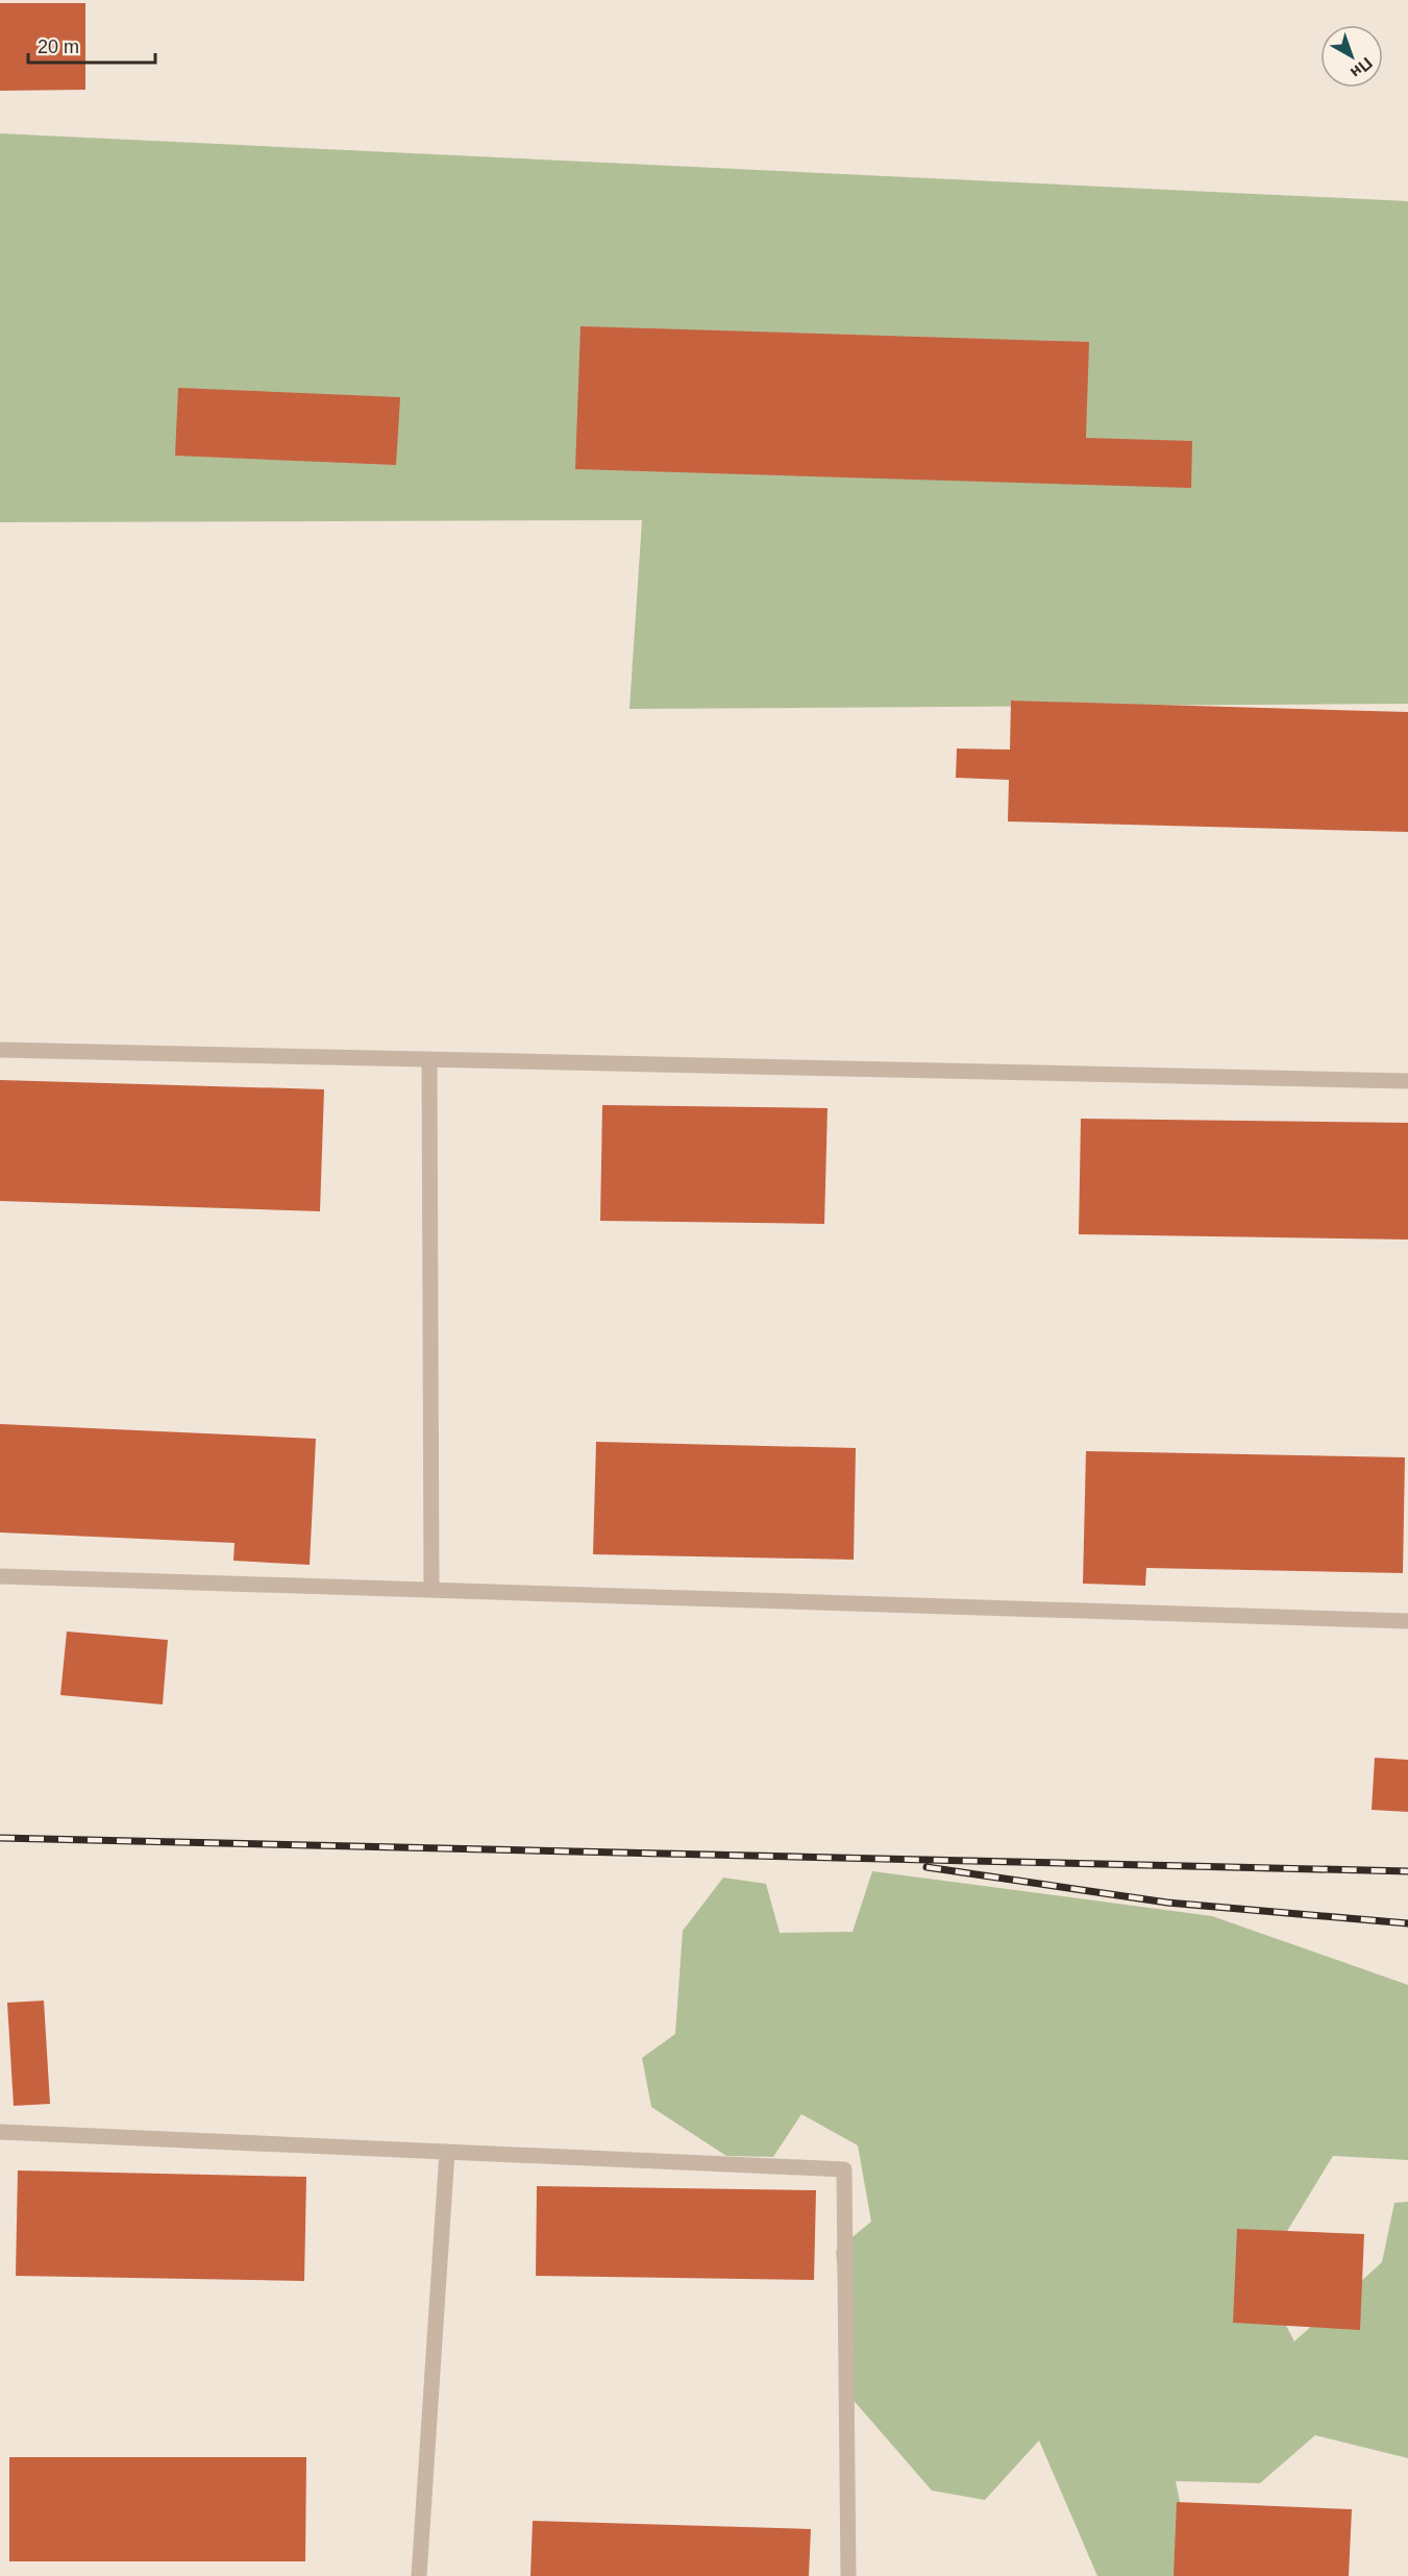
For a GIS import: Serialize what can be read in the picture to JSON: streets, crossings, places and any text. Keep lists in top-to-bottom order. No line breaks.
{"scale_bar":"20 m","north":"bottom right"}
